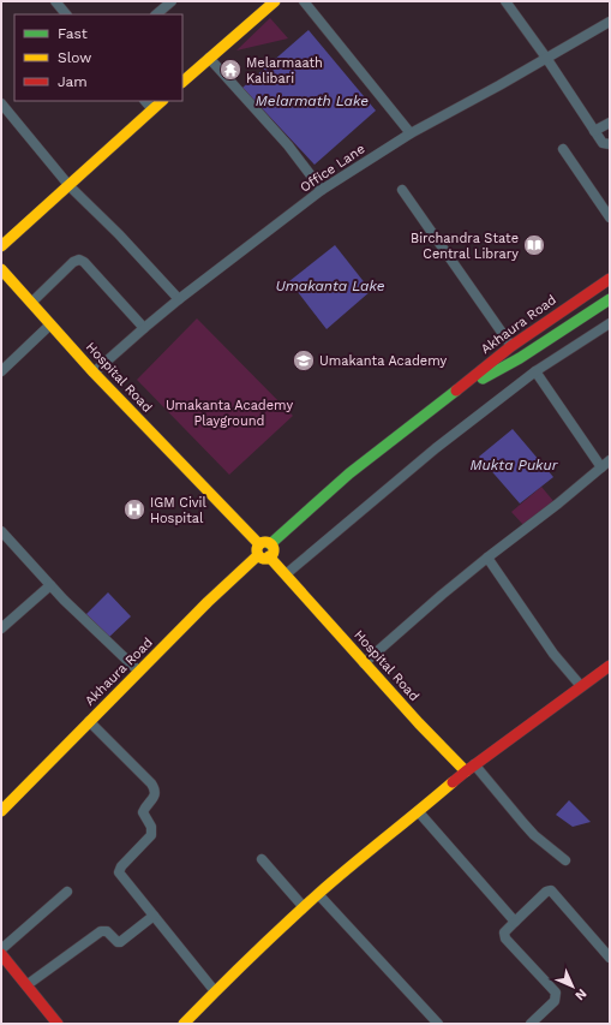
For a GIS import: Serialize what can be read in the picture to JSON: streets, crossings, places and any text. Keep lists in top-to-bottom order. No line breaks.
{"streets":{"main road":["Akhaura Road","Hospital Road"],"street":["Office Lane"]},"crossings":[["Office Lane","Hospital Road"],["Akhaura Road","Hospital Road"]],"water":["Melarmath Lake","Umakanta Lake","Mukta Pukur"],"parks":["Umakanta Academy Playground"],"places":{"temple":["Melarmaath Kalibari"],"library":["Birchandra State Central Library"],"school or university":["Umakanta Academy"],"hospital":["IGM Civil Hospital"]},"legend":["Fast","Slow","Jam"],"north":"bottom right"}
